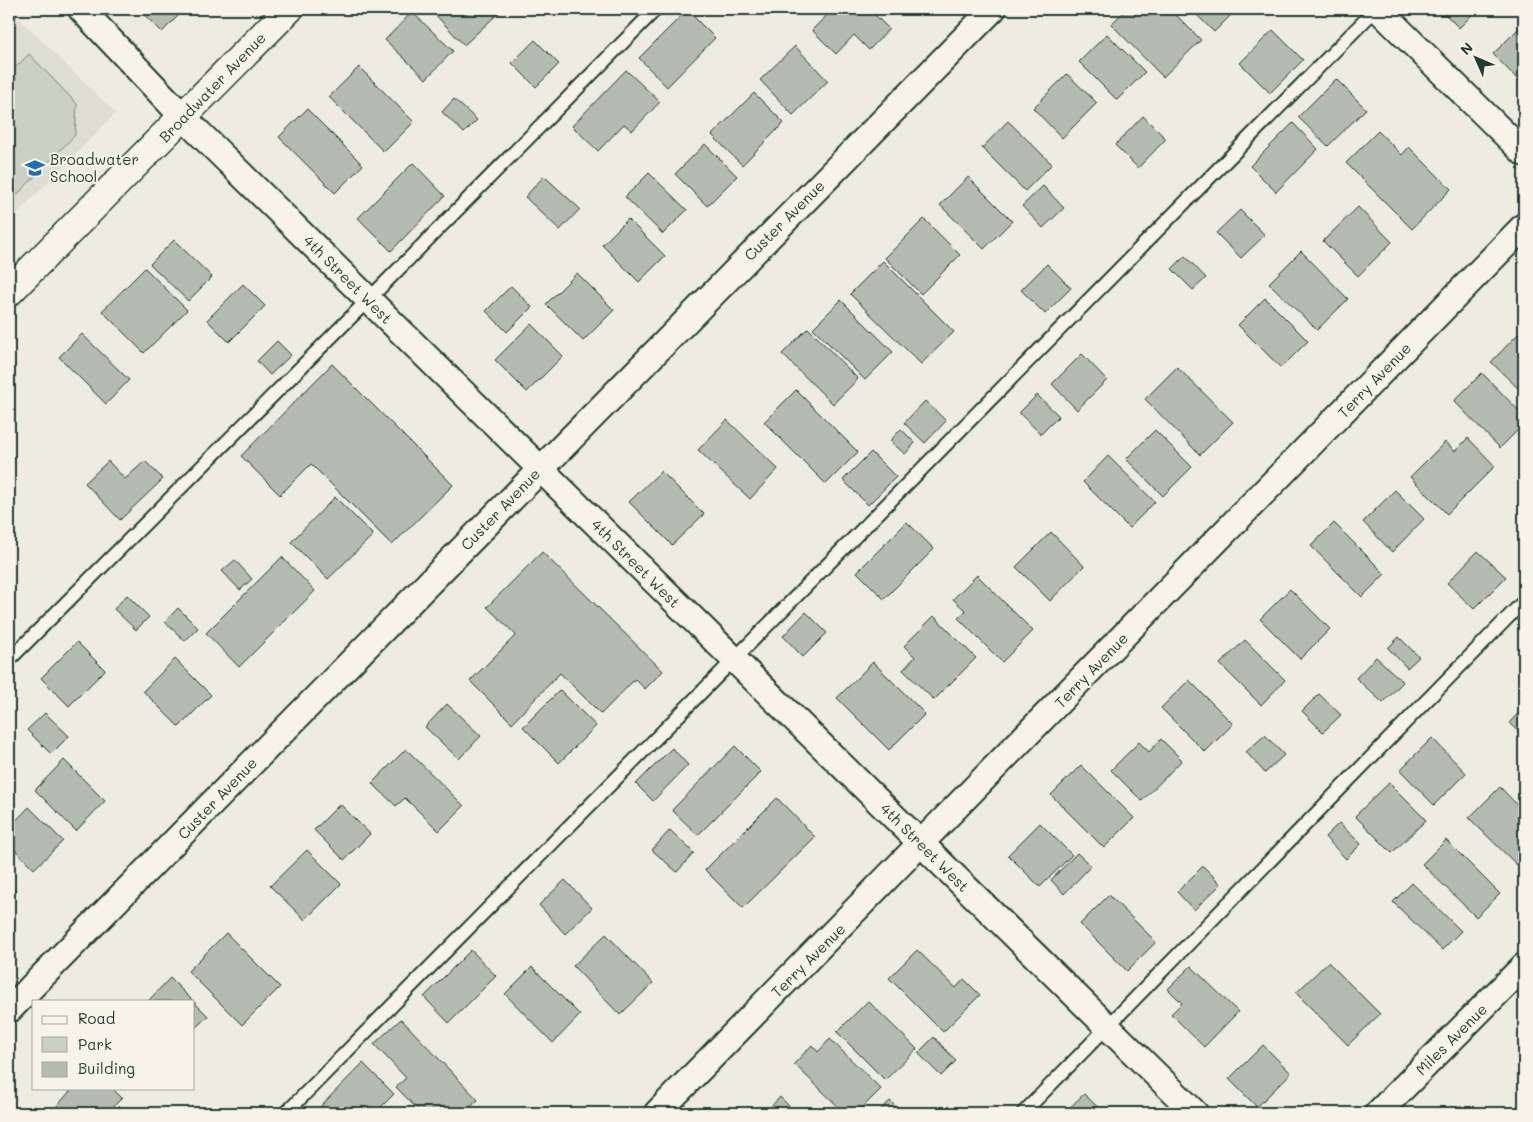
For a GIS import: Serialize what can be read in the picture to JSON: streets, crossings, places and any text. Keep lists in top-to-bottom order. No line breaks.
{"streets":{"main road":["Broadwater Avenue"],"street":["Custer Avenue","4th Street West","Terry Avenue","Miles Avenue"]},"crossings":[["Broadwater Avenue","4th Street West"],["Custer Avenue","4th Street West"],["4th Street West","Terry Avenue"]],"places":{"school or university":["Broadwater School"]},"legend":["Road","Park","Building"],"north":"top left"}
